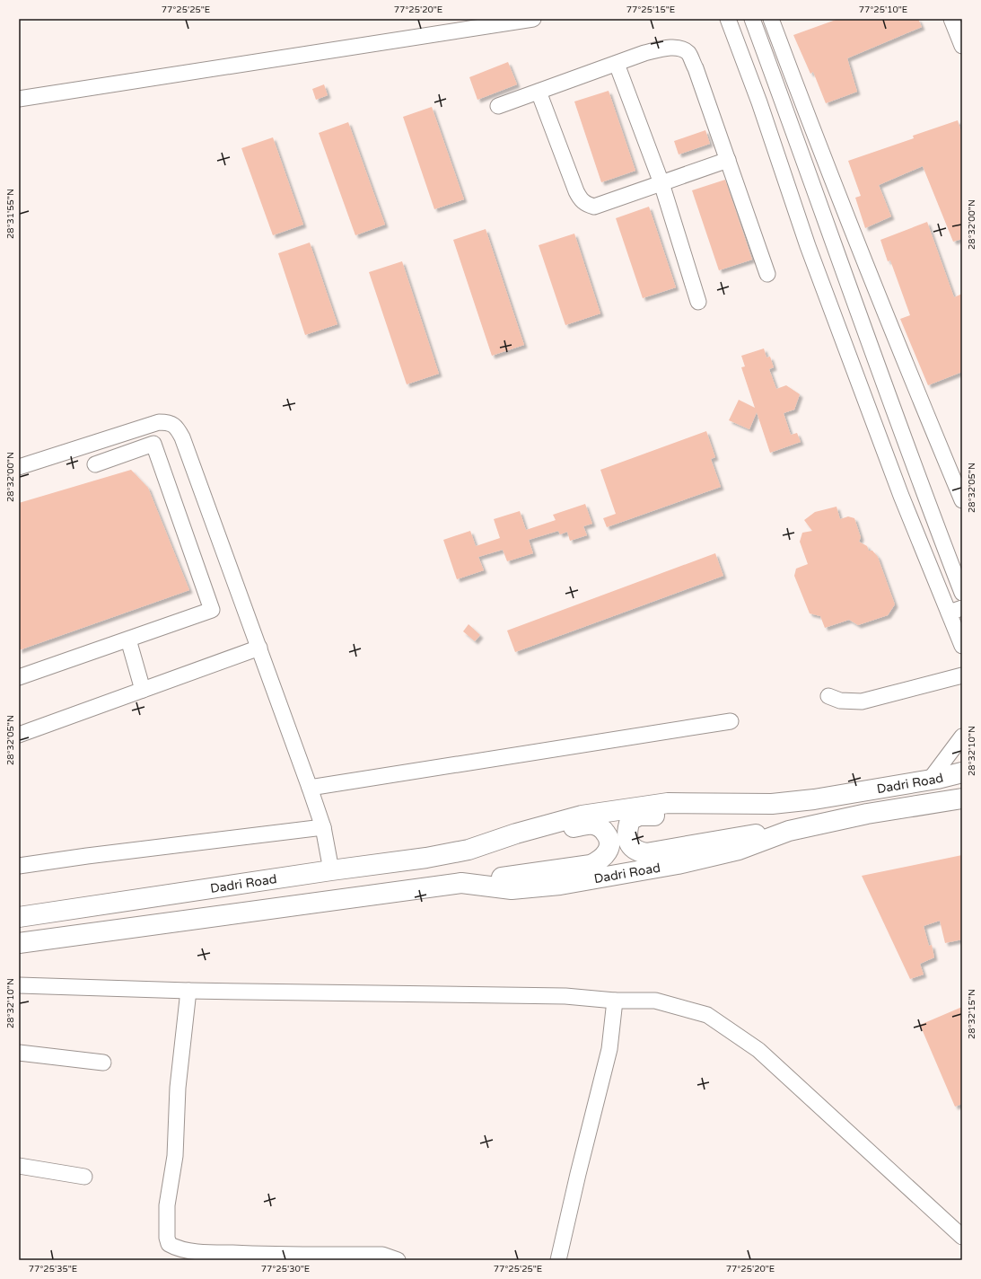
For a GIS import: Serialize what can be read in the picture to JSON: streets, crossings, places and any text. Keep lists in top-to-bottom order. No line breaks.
{"streets":{"main road":["Dadri Road"]},"coordinates":["77°25'25\"E","77°25'20\"E","77°25'15\"E","77°25'10\"E","28°31'55\"N","28°32'00\"N","28°32'05\"N","28°32'10\"N","28°32'15\"N","77°25'35\"E","77°25'30\"E"]}
